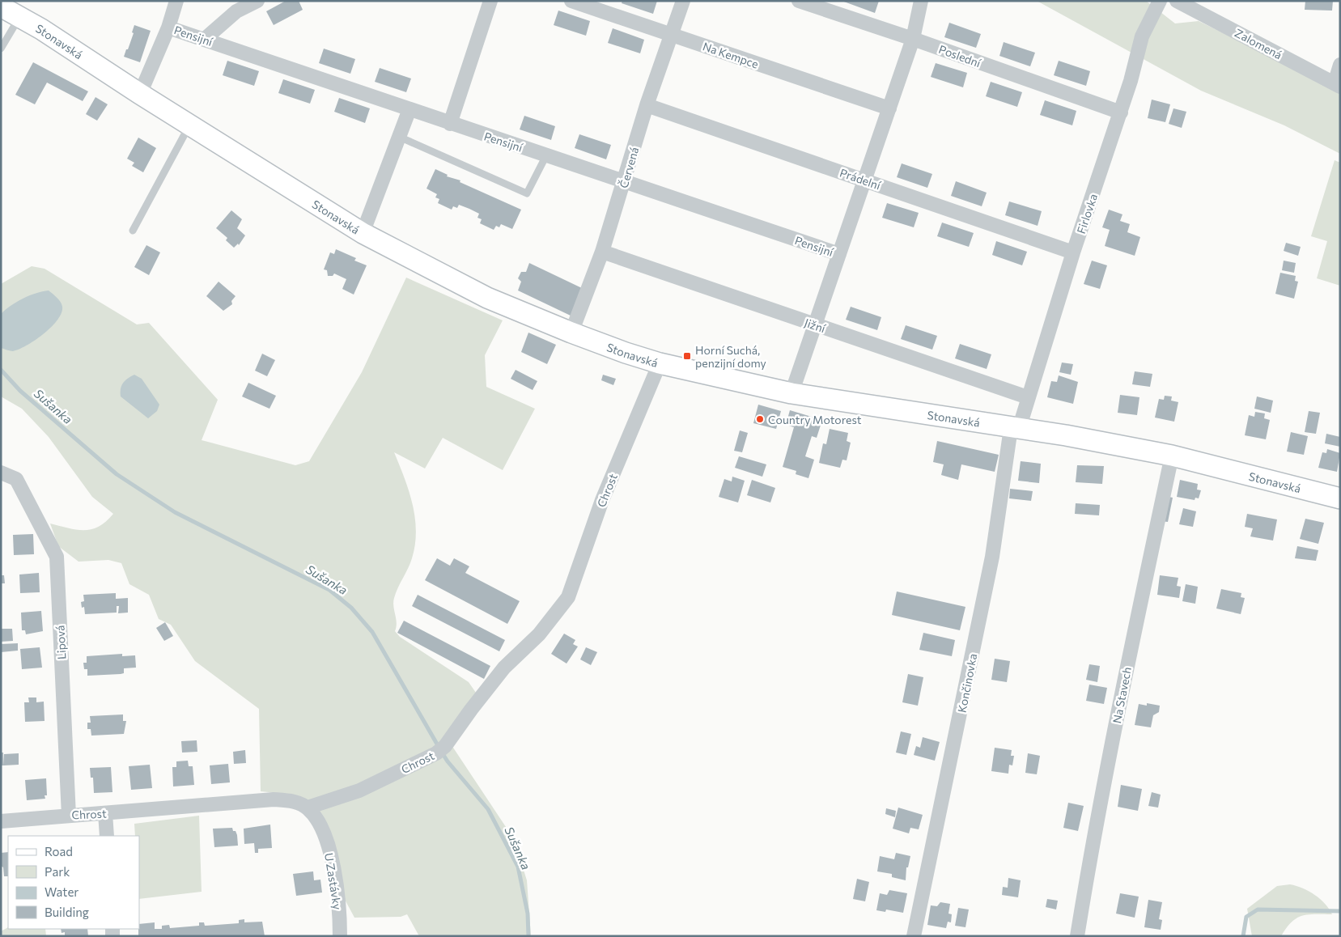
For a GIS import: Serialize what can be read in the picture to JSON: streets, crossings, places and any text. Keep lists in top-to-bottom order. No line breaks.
{"streets":{"main road":["Stonavská"],"street":["Pensijní","Zalomená","Na Kempce","Poslední","Červená","Prádelní","Firlovka","Jižní","Chrost","Lipová","Končinovka","Na Stavech","U Zastávky"]},"crossings":[["Pensijní","Červená"],["Stonavská","Červená"],["Stonavská","Firlovka"],["Stonavská","Chrost"],["Stonavská","Končinovka"],["Stonavská","Na Stavech"],["Na Kempce","Červená"],["Poslední","Firlovka"],["Červená","Prádelní"],["Červená","Jižní"],["Prádelní","Firlovka"],["Firlovka","Jižní"],["Firlovka","Končinovka"],["Chrost","Lipová"],["Chrost","U Zastávky"]],"water":["Sušanka"],"places":{"transit":["Horní Suchá, penzijní domy"],"other":["Country Motorest"]},"legend":["Road","Park","Water","Building"]}
